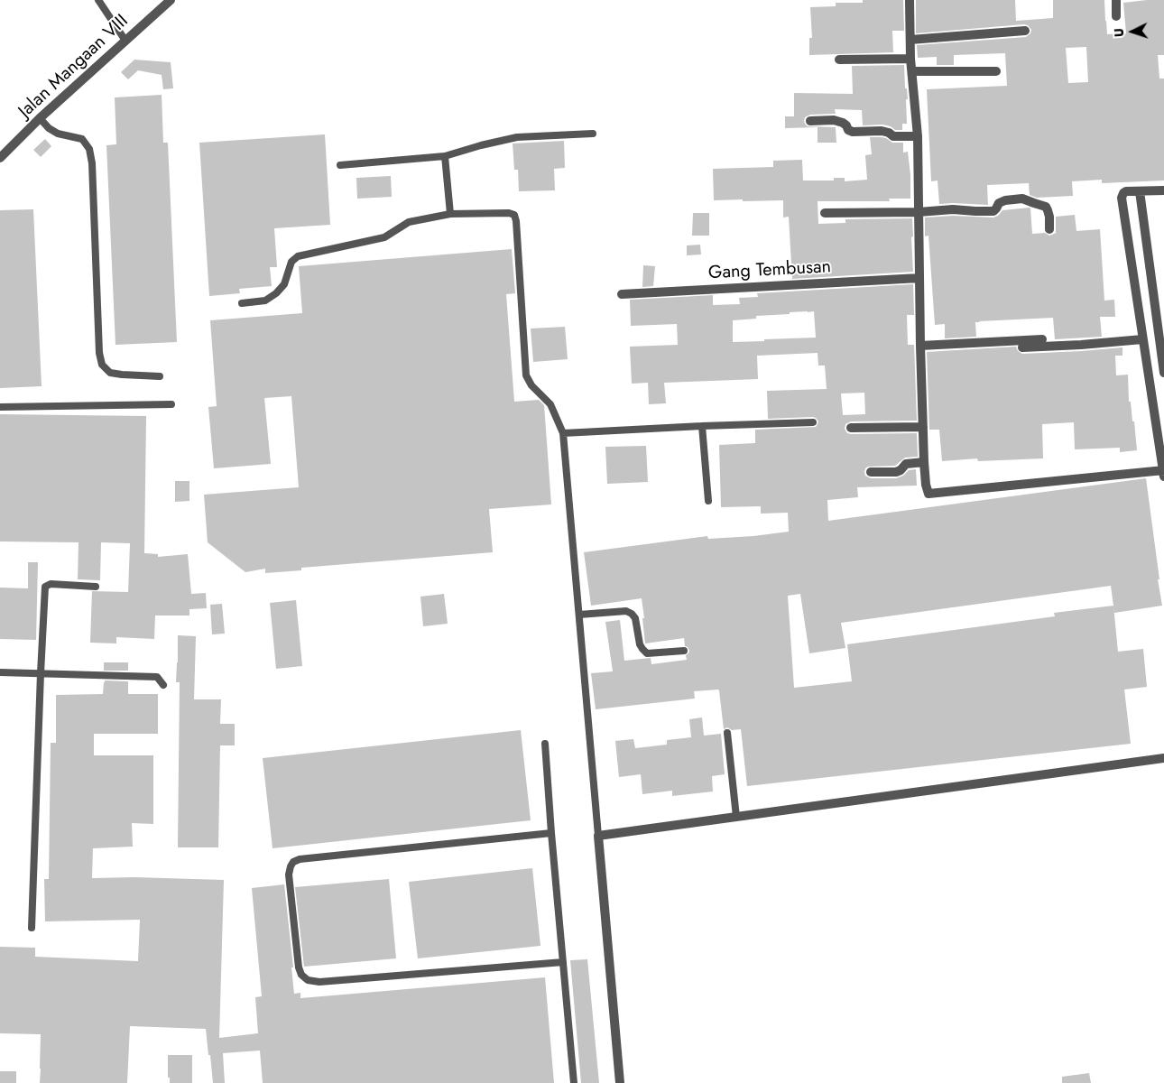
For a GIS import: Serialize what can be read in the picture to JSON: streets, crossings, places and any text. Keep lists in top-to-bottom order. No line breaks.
{"streets":{"street":["Jalan Mangaan VIII","Gang Tembusan"]},"north":"left"}
